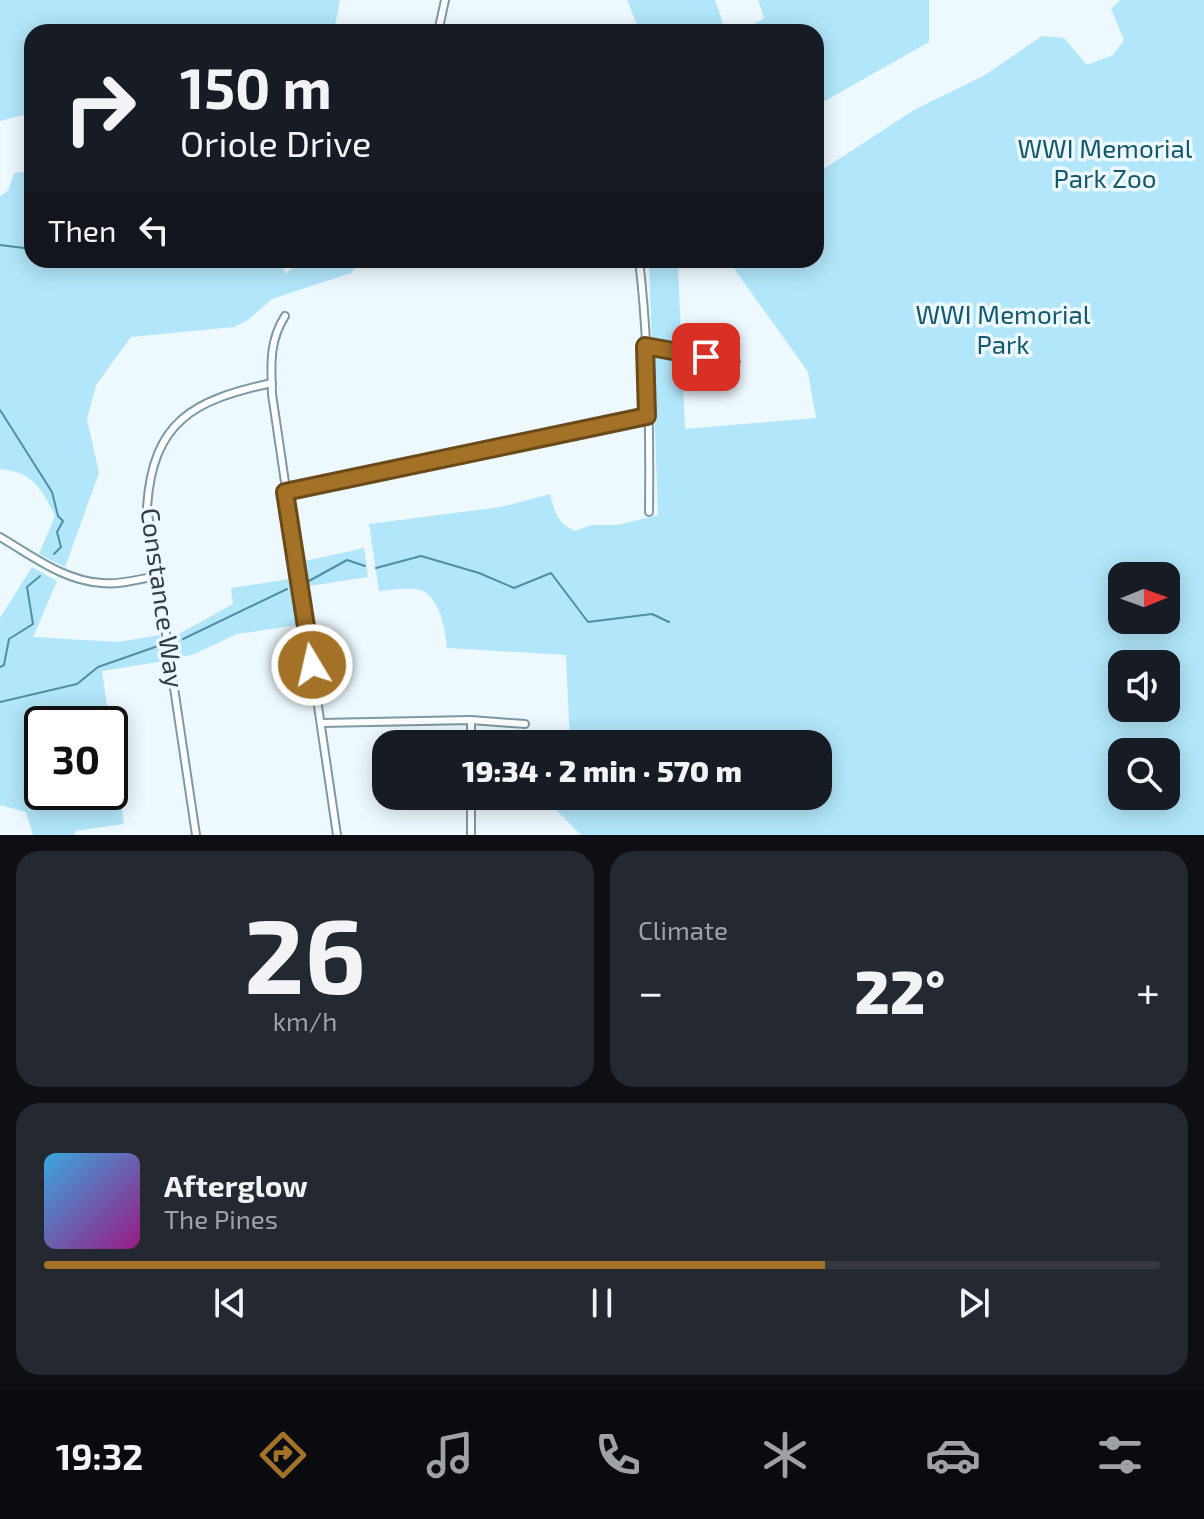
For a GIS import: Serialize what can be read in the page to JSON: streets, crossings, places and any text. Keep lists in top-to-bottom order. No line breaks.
{"streets":{"street":["Constance Way"]},"parks":["WWI Memorial Park Zoo","WWI Memorial Park"],"north":"right","page":{"turn":["150 m","Oriole Drive"],"then":"Then","limit":"30","trip":"19:34 · 2 min · 570 m","tile":[["26","km/h"],"Climate"],"heat":["−","22°","+"],"song":["Afterglow","The Pines"],"tabs":"19:32"}}
